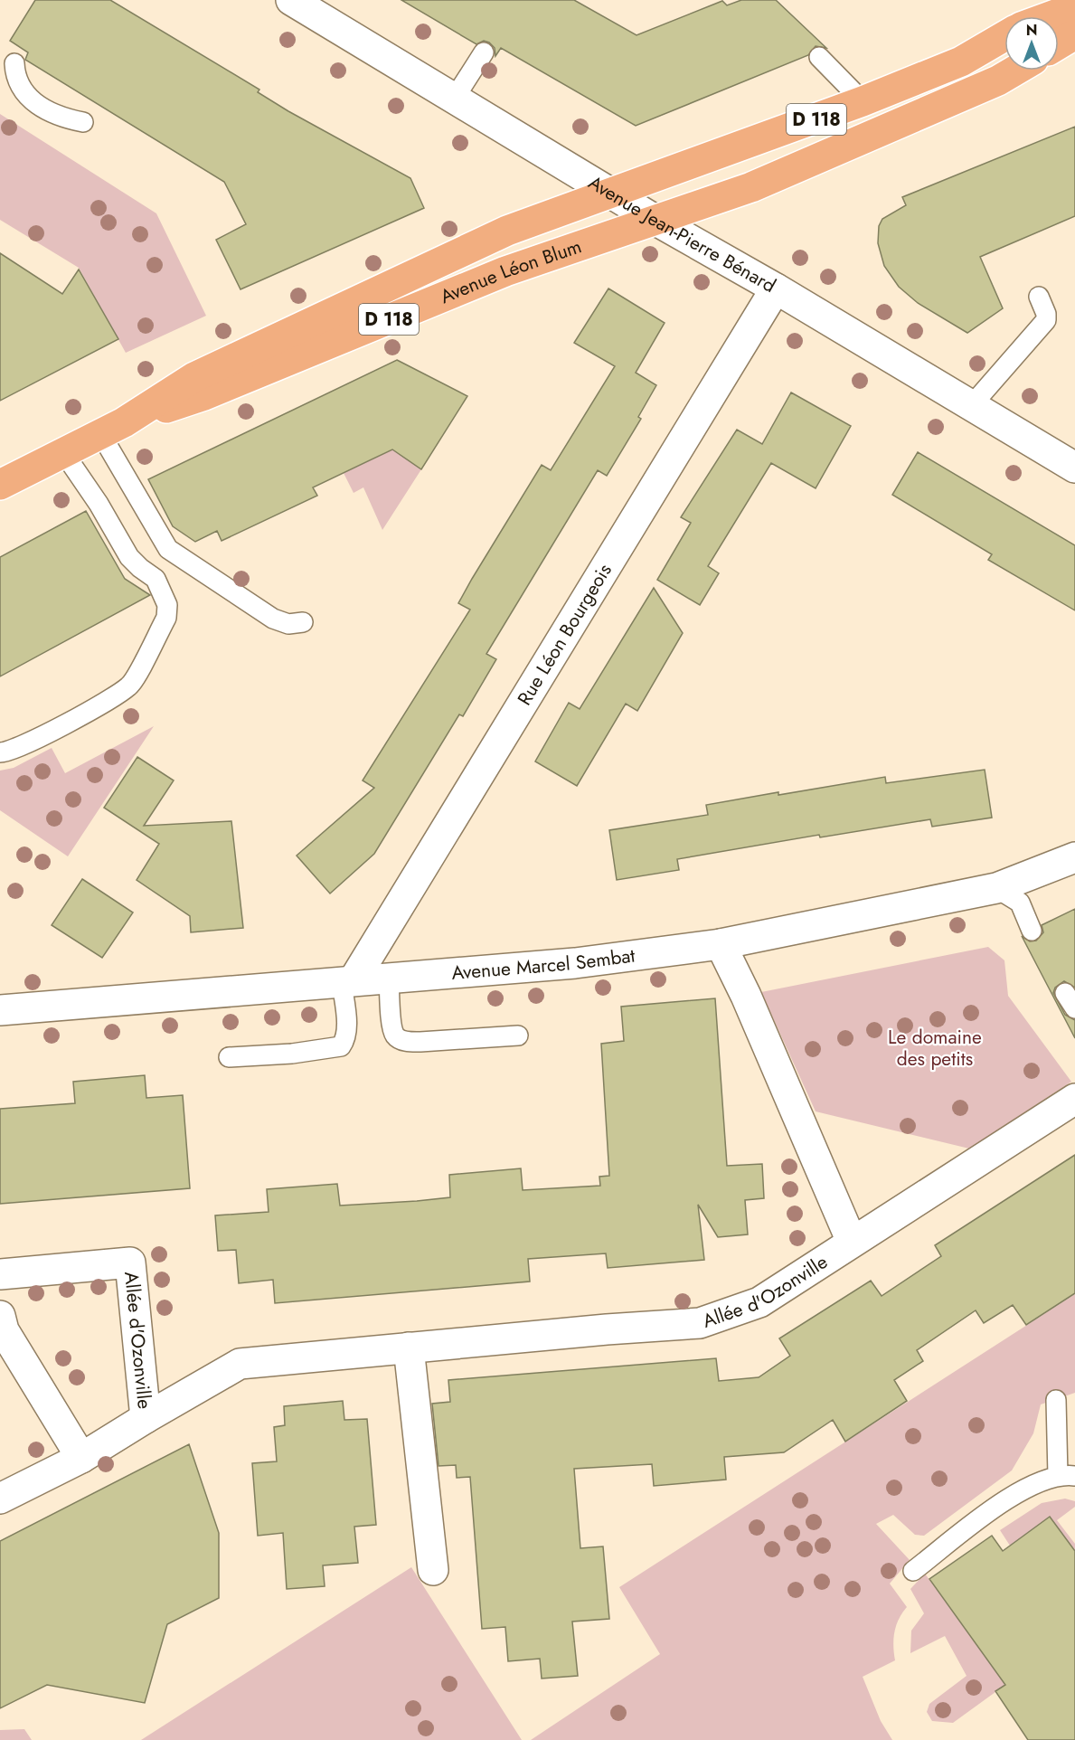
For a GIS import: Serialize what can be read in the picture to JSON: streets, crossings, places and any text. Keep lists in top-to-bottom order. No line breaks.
{"streets":{"main road":["D 118","Avenue Léon Blum"],"street":["Avenue Jean-Pierre Bénard","Rue Léon Bourgeois","Avenue Marcel Sembat","Allée d'Ozonville"]},"crossings":[["D 118","Avenue Jean-Pierre Bénard"],["D 118","Avenue Léon Blum"],["Avenue Jean-Pierre Bénard","Avenue Léon Blum"],["Avenue Jean-Pierre Bénard","Rue Léon Bourgeois"],["Rue Léon Bourgeois","Avenue Marcel Sembat"]],"parks":["Le domaine des petits"],"north":"top"}
